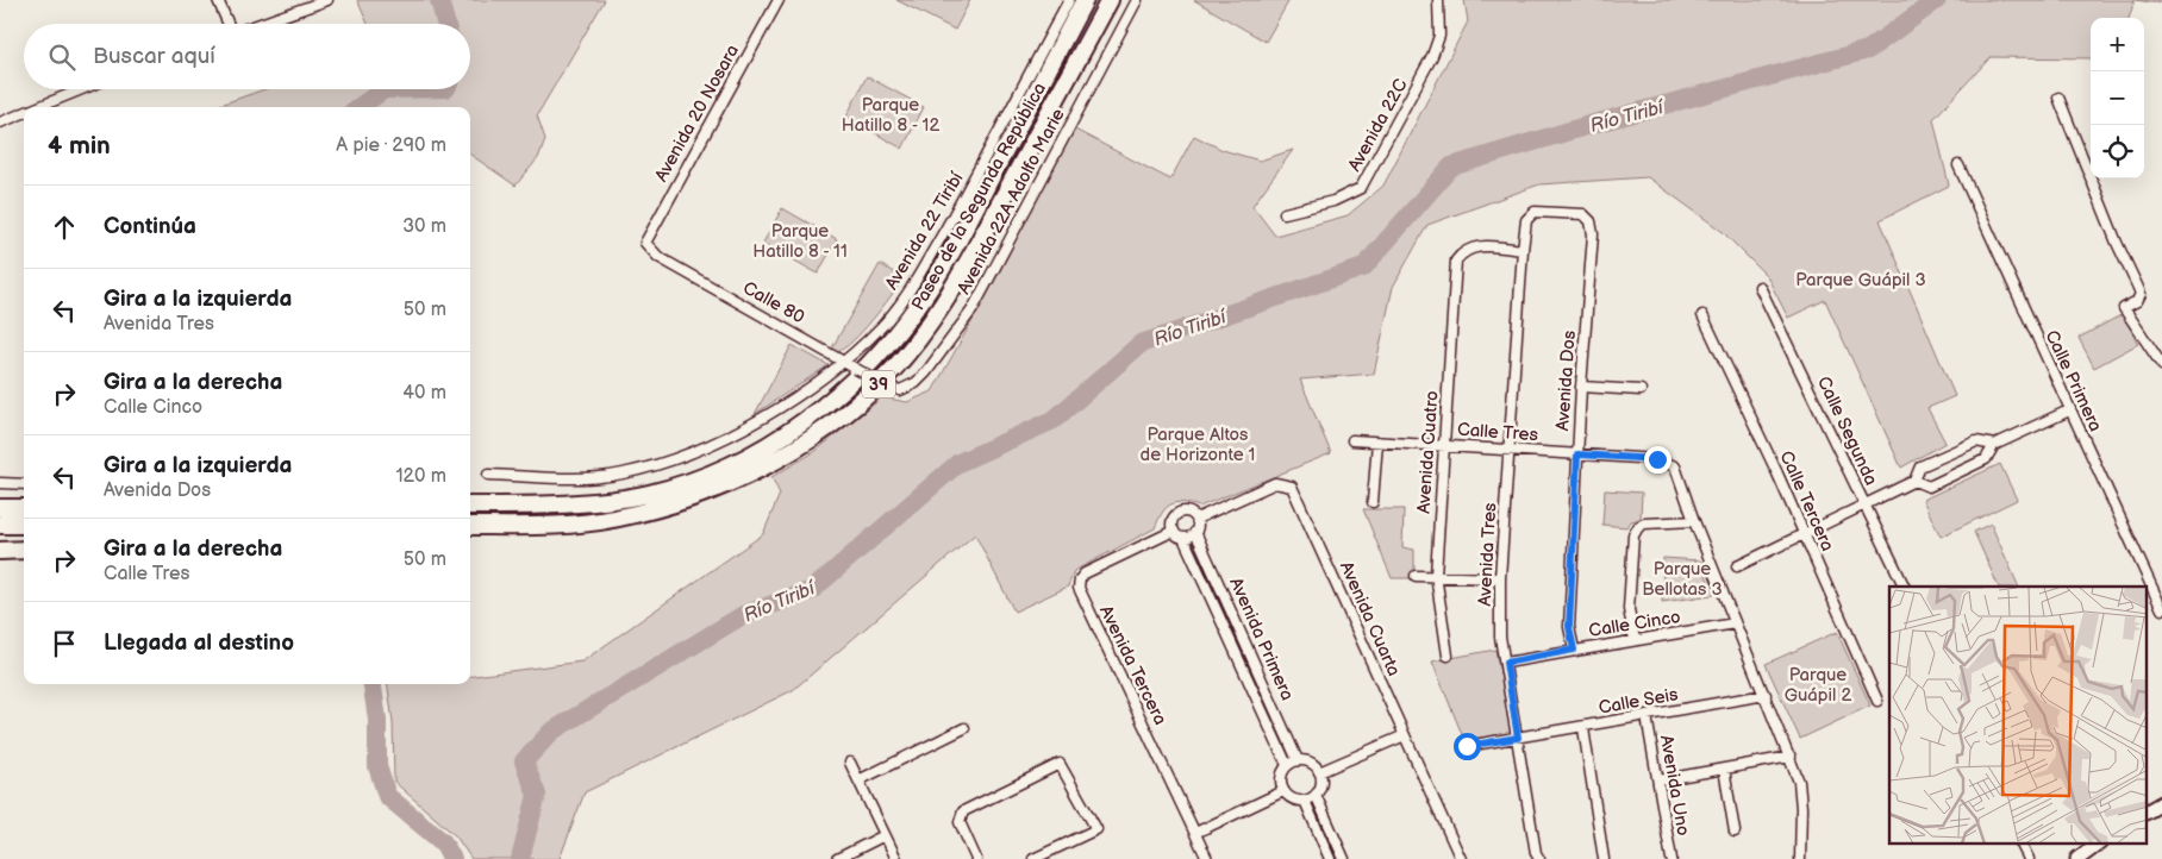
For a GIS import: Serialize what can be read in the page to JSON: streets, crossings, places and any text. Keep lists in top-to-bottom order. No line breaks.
{"streets":{"highway":["Paseo de la Segunda República","39"],"street":["Avenida 20 Nosara","Avenida 22C","Avenida 22A Adolfo Marie","Avenida 22 Tiribí","Calle 80","Avenida Dos","Calle Primera","Calle Segunda","Calle Tres","Avenida Cuatro","Calle Tercera","Avenida Tres","Avenida Cuarta","Calle Cinco","Avenida Primera","Avenida Tercera","Calle Seis","Avenida Uno"]},"crossings":[["Avenida 20 Nosara","Calle 80"],["Avenida 22A Adolfo Marie","Calle 80"],["Avenida 22 Tiribí","Calle 80"],["Avenida Dos","Calle Tres"],["Avenida Dos","Avenida Tres"],["Avenida Dos","Calle Cinco"],["Calle Tres","Avenida Cuatro"],["Calle Tres","Avenida Tres"],["Avenida Cuatro","Avenida Tres"],["Avenida Tres","Calle Cinco"],["Avenida Tres","Calle Seis"],["Avenida Cuarta","Avenida Primera"],["Avenida Cuarta","Avenida Tercera"],["Avenida Primera","Avenida Tercera"],["Calle Seis","Avenida Uno"]],"water":["Río Tiribí"],"parks":["Parque Hatillo 8 - 12","Parque Hatillo 8 - 11","Parque Guápil 3","Parque Altos de Horizonte 1","Parque Bellotas 3","Parque Guápil 2"],"page":{"map_buttons":["+","−"],"search":"Buscar aquí","heading":["4 min","A pie · 290 m"],"list":[["Continúa","30 m"],["Gira a la izquierda","Avenida Tres","50 m"],["Gira a la derecha","Calle Cinco","40 m"],["Gira a la izquierda","Avenida Dos","120 m"],["Gira a la derecha","Calle Tres","50 m"],"Llegada al destino"]}}
